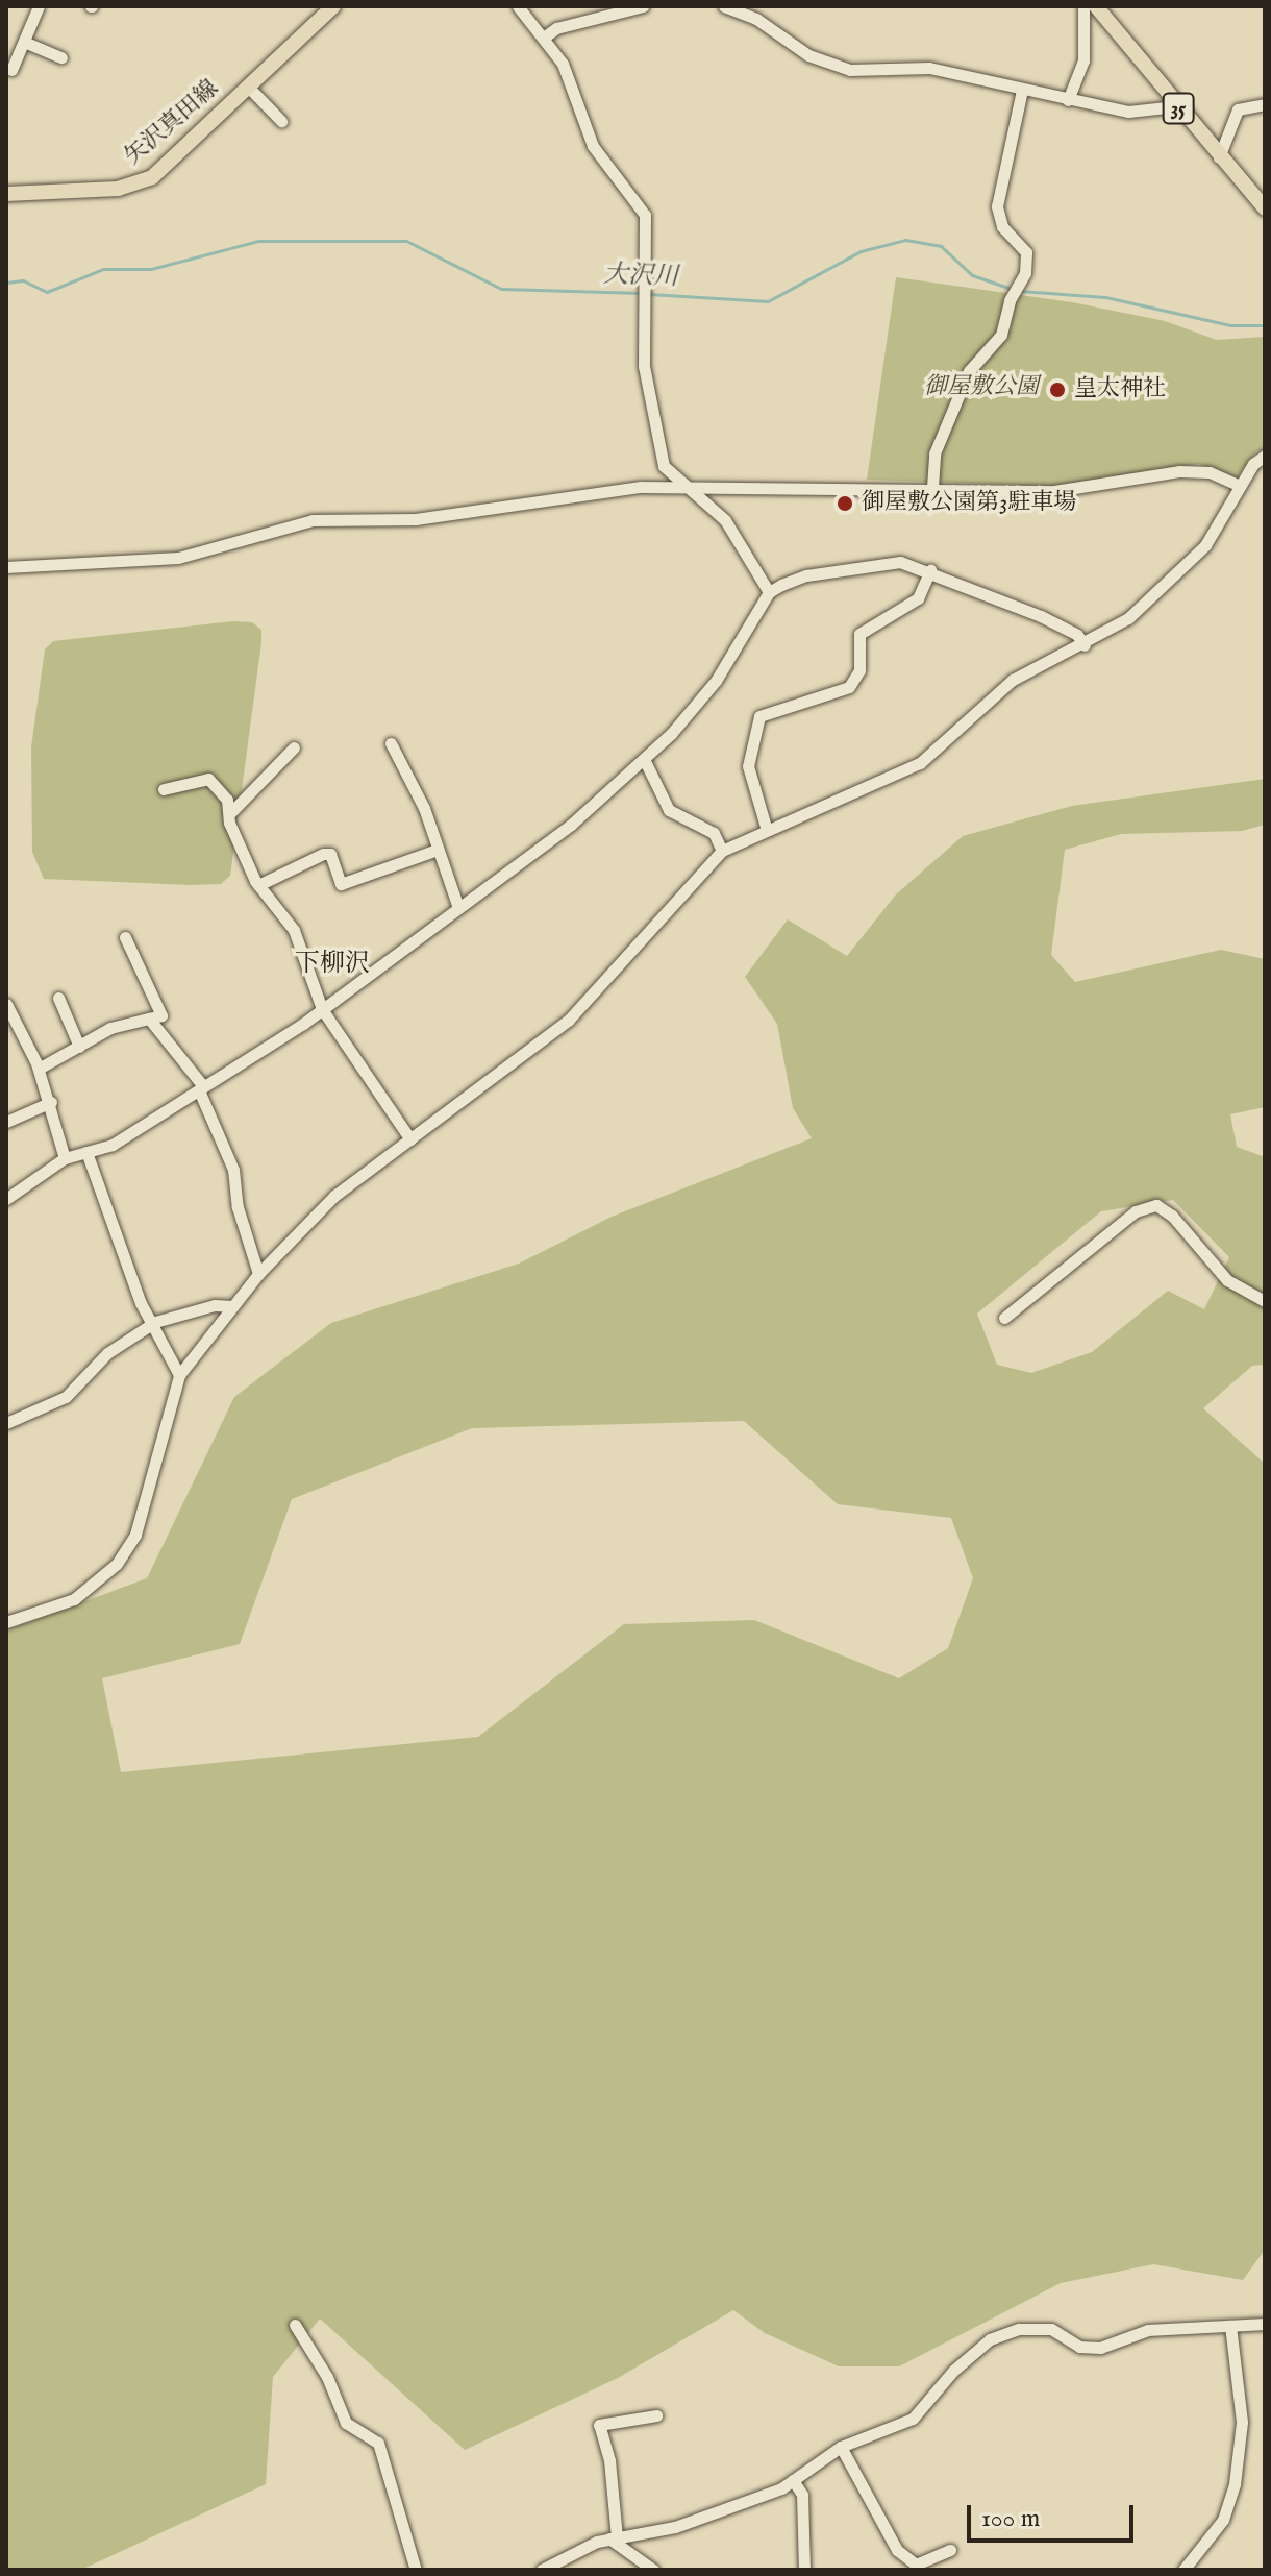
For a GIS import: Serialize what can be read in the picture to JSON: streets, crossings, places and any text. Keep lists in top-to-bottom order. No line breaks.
{"streets":{"main road":["35","矢沢真田線"]},"districts":["下柳沢"],"water":["大沢川"],"parks":["御屋敷公園"],"places":["皇太神社","御屋敷公園第3駐車場"],"scale_bar":"100 m"}
